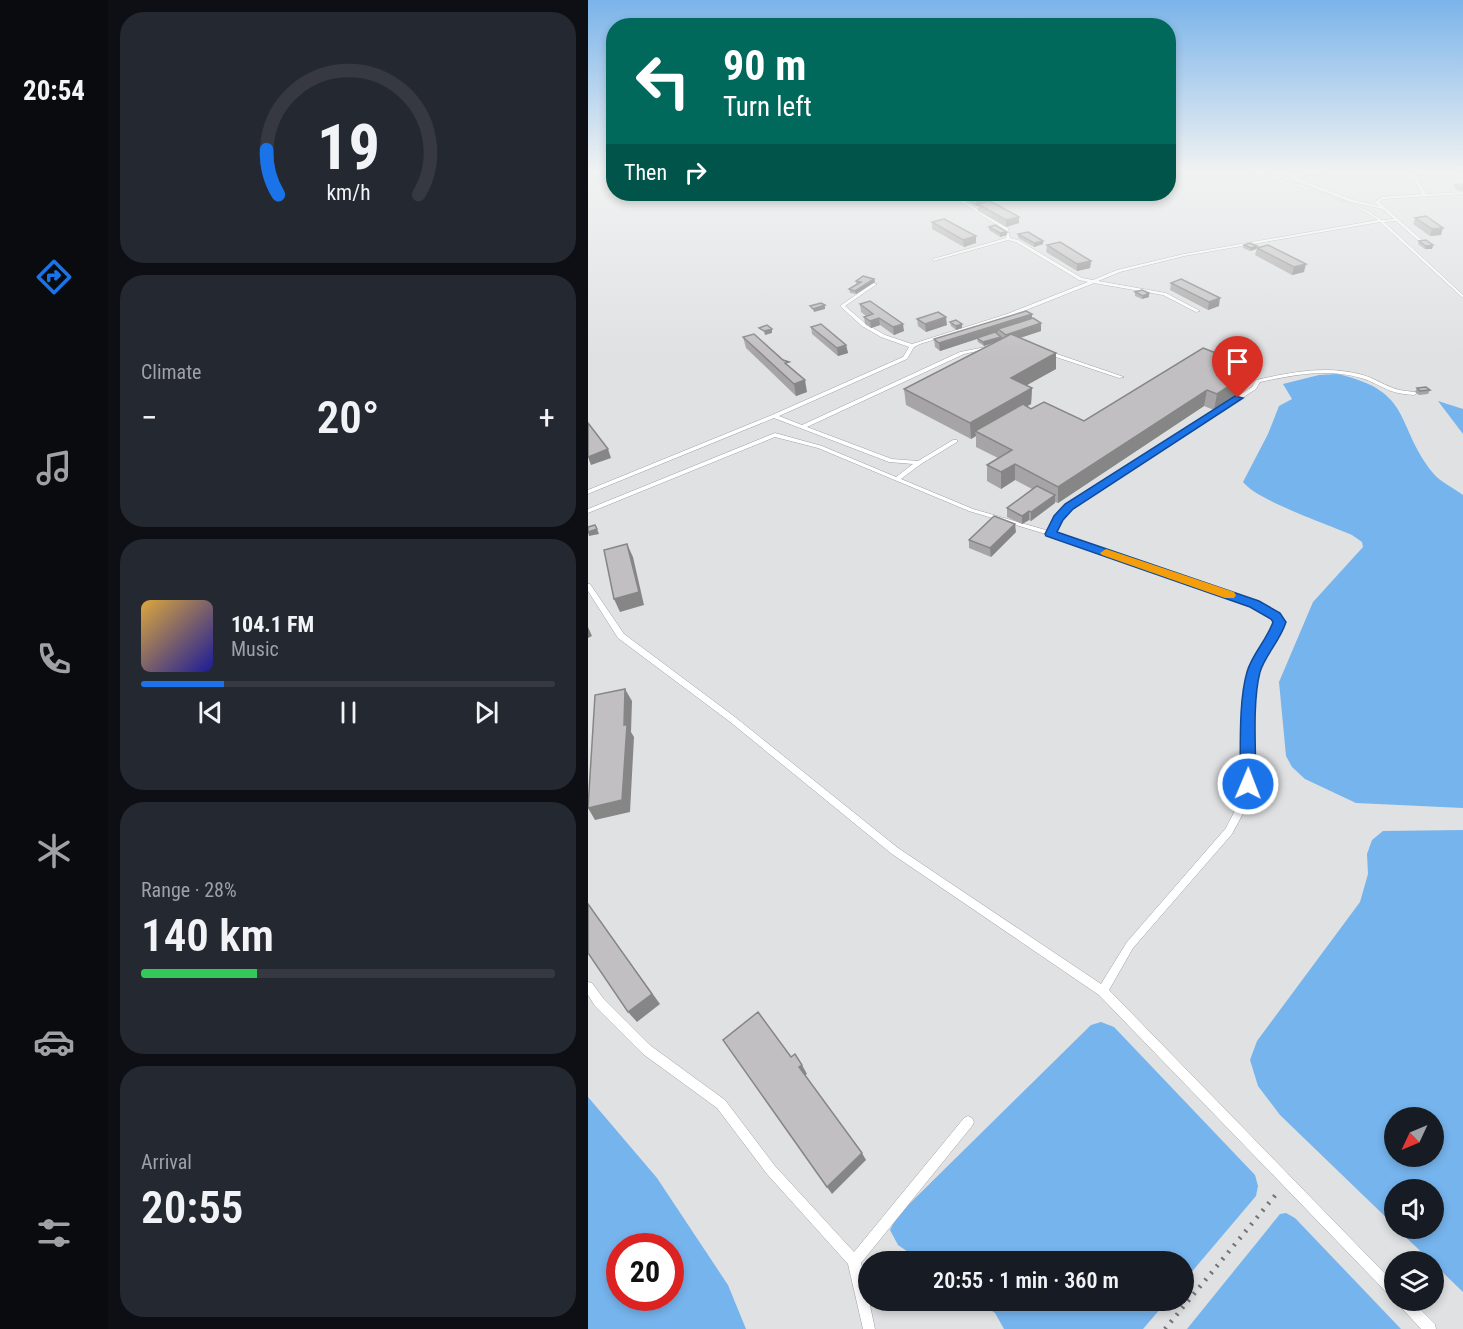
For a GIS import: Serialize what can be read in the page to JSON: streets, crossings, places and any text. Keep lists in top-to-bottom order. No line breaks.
{"north":"bottom left","page":{"tabs":"20:54","turn":["90 m","Turn left"],"then":"Then","tile":["Climate",["Range · 28%","140 km"],["Arrival","20:55"]],"heat":["−","20°","+"],"song":["104.1 FM","Music"],"limit":"20","trip":"20:55 · 1 min · 360 m","gauge":["19","km/h"]}}
